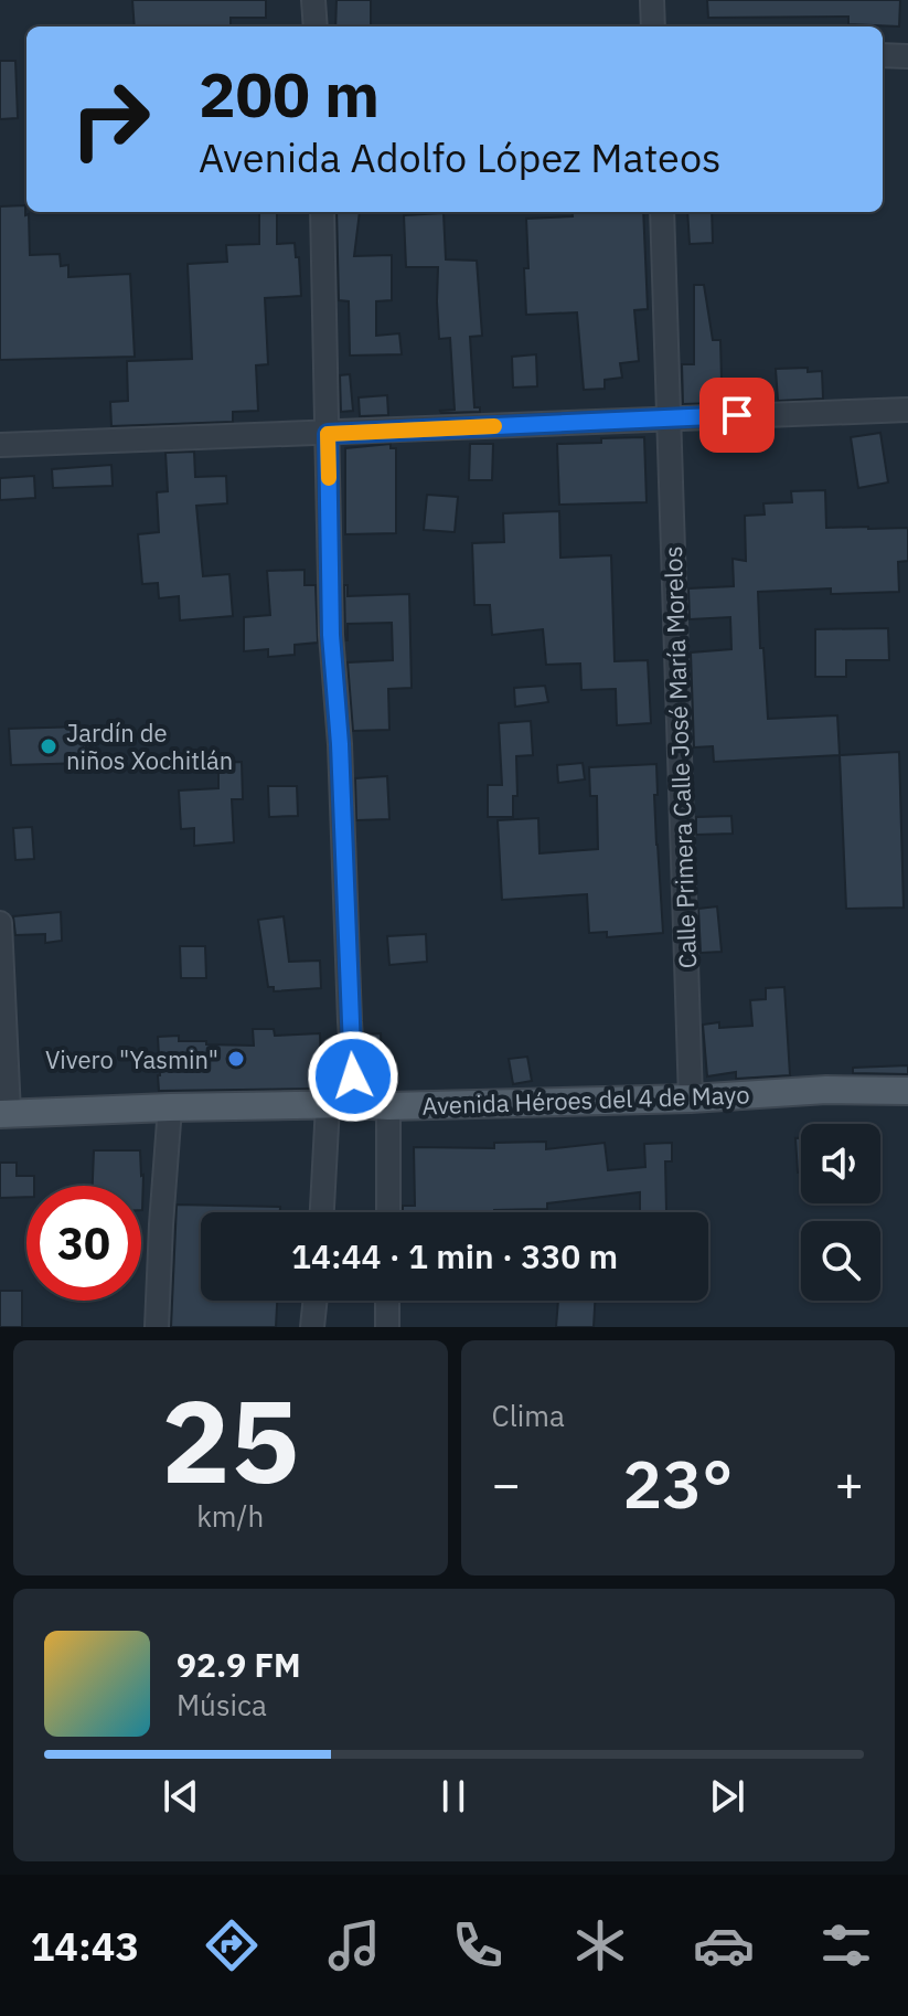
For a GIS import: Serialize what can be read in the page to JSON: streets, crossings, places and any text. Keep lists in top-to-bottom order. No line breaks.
{"streets":{"main road":["Avenida Héroes del 4 de Mayo"],"street":["Calle Primera Calle José María Morelos"]},"crossings":[["Calle Primera Calle José María Morelos","Avenida Héroes del 4 de Mayo"]],"places":["Jardín de niños Xochitlán","Vivero \"Yasmin\""],"page":{"turn":["200 m","Avenida Adolfo López Mateos"],"limit":"30","trip":"14:44 · 1 min · 330 m","tile":[["25","km/h"],"Clima"],"heat":["−","23°","+"],"song":["92.9 FM","Música"],"tabs":"14:43"}}
